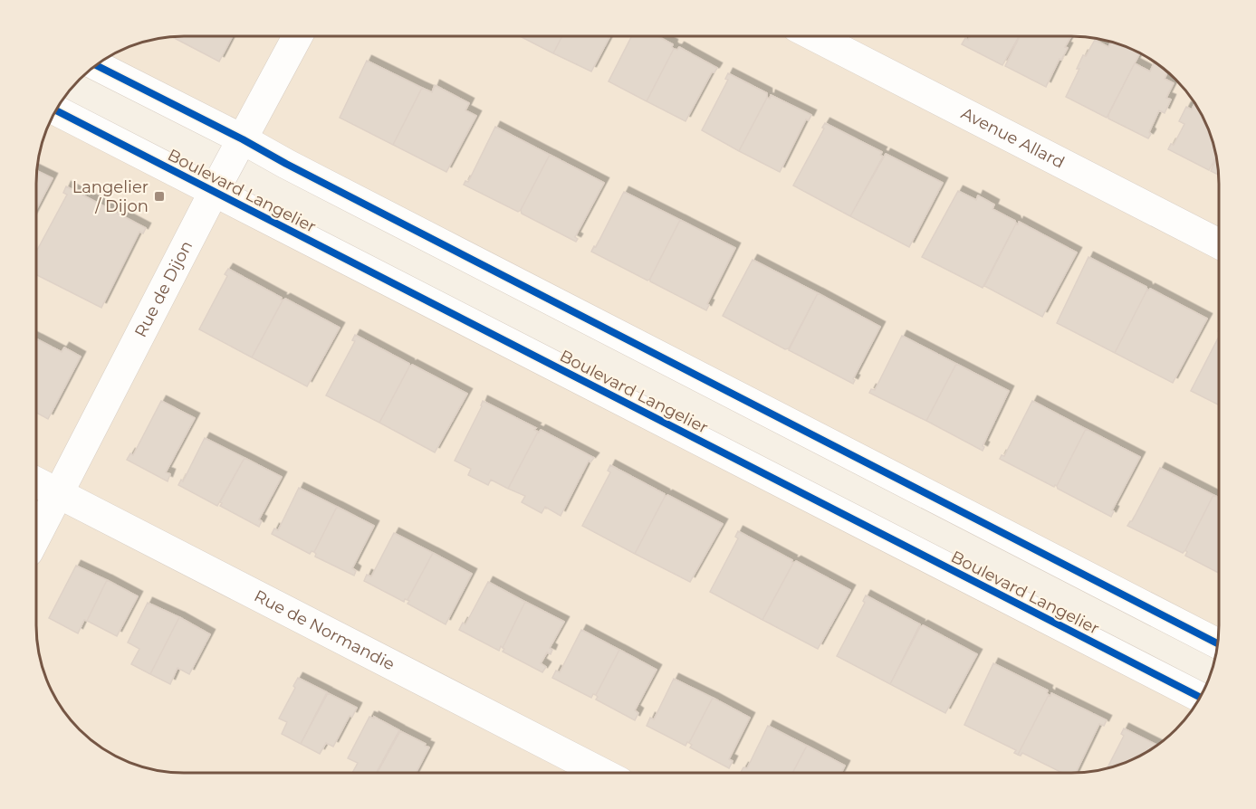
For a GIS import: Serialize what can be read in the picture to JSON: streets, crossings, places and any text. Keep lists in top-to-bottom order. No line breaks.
{"streets":{"main road":["Avenue Allard","Boulevard Langelier","Rue de Dijon","Rue de Normandie"]},"crossings":[["Boulevard Langelier","Rue de Dijon"],["Rue de Dijon","Rue de Normandie"]],"places":{"transit":["Langelier / Dijon"]}}
